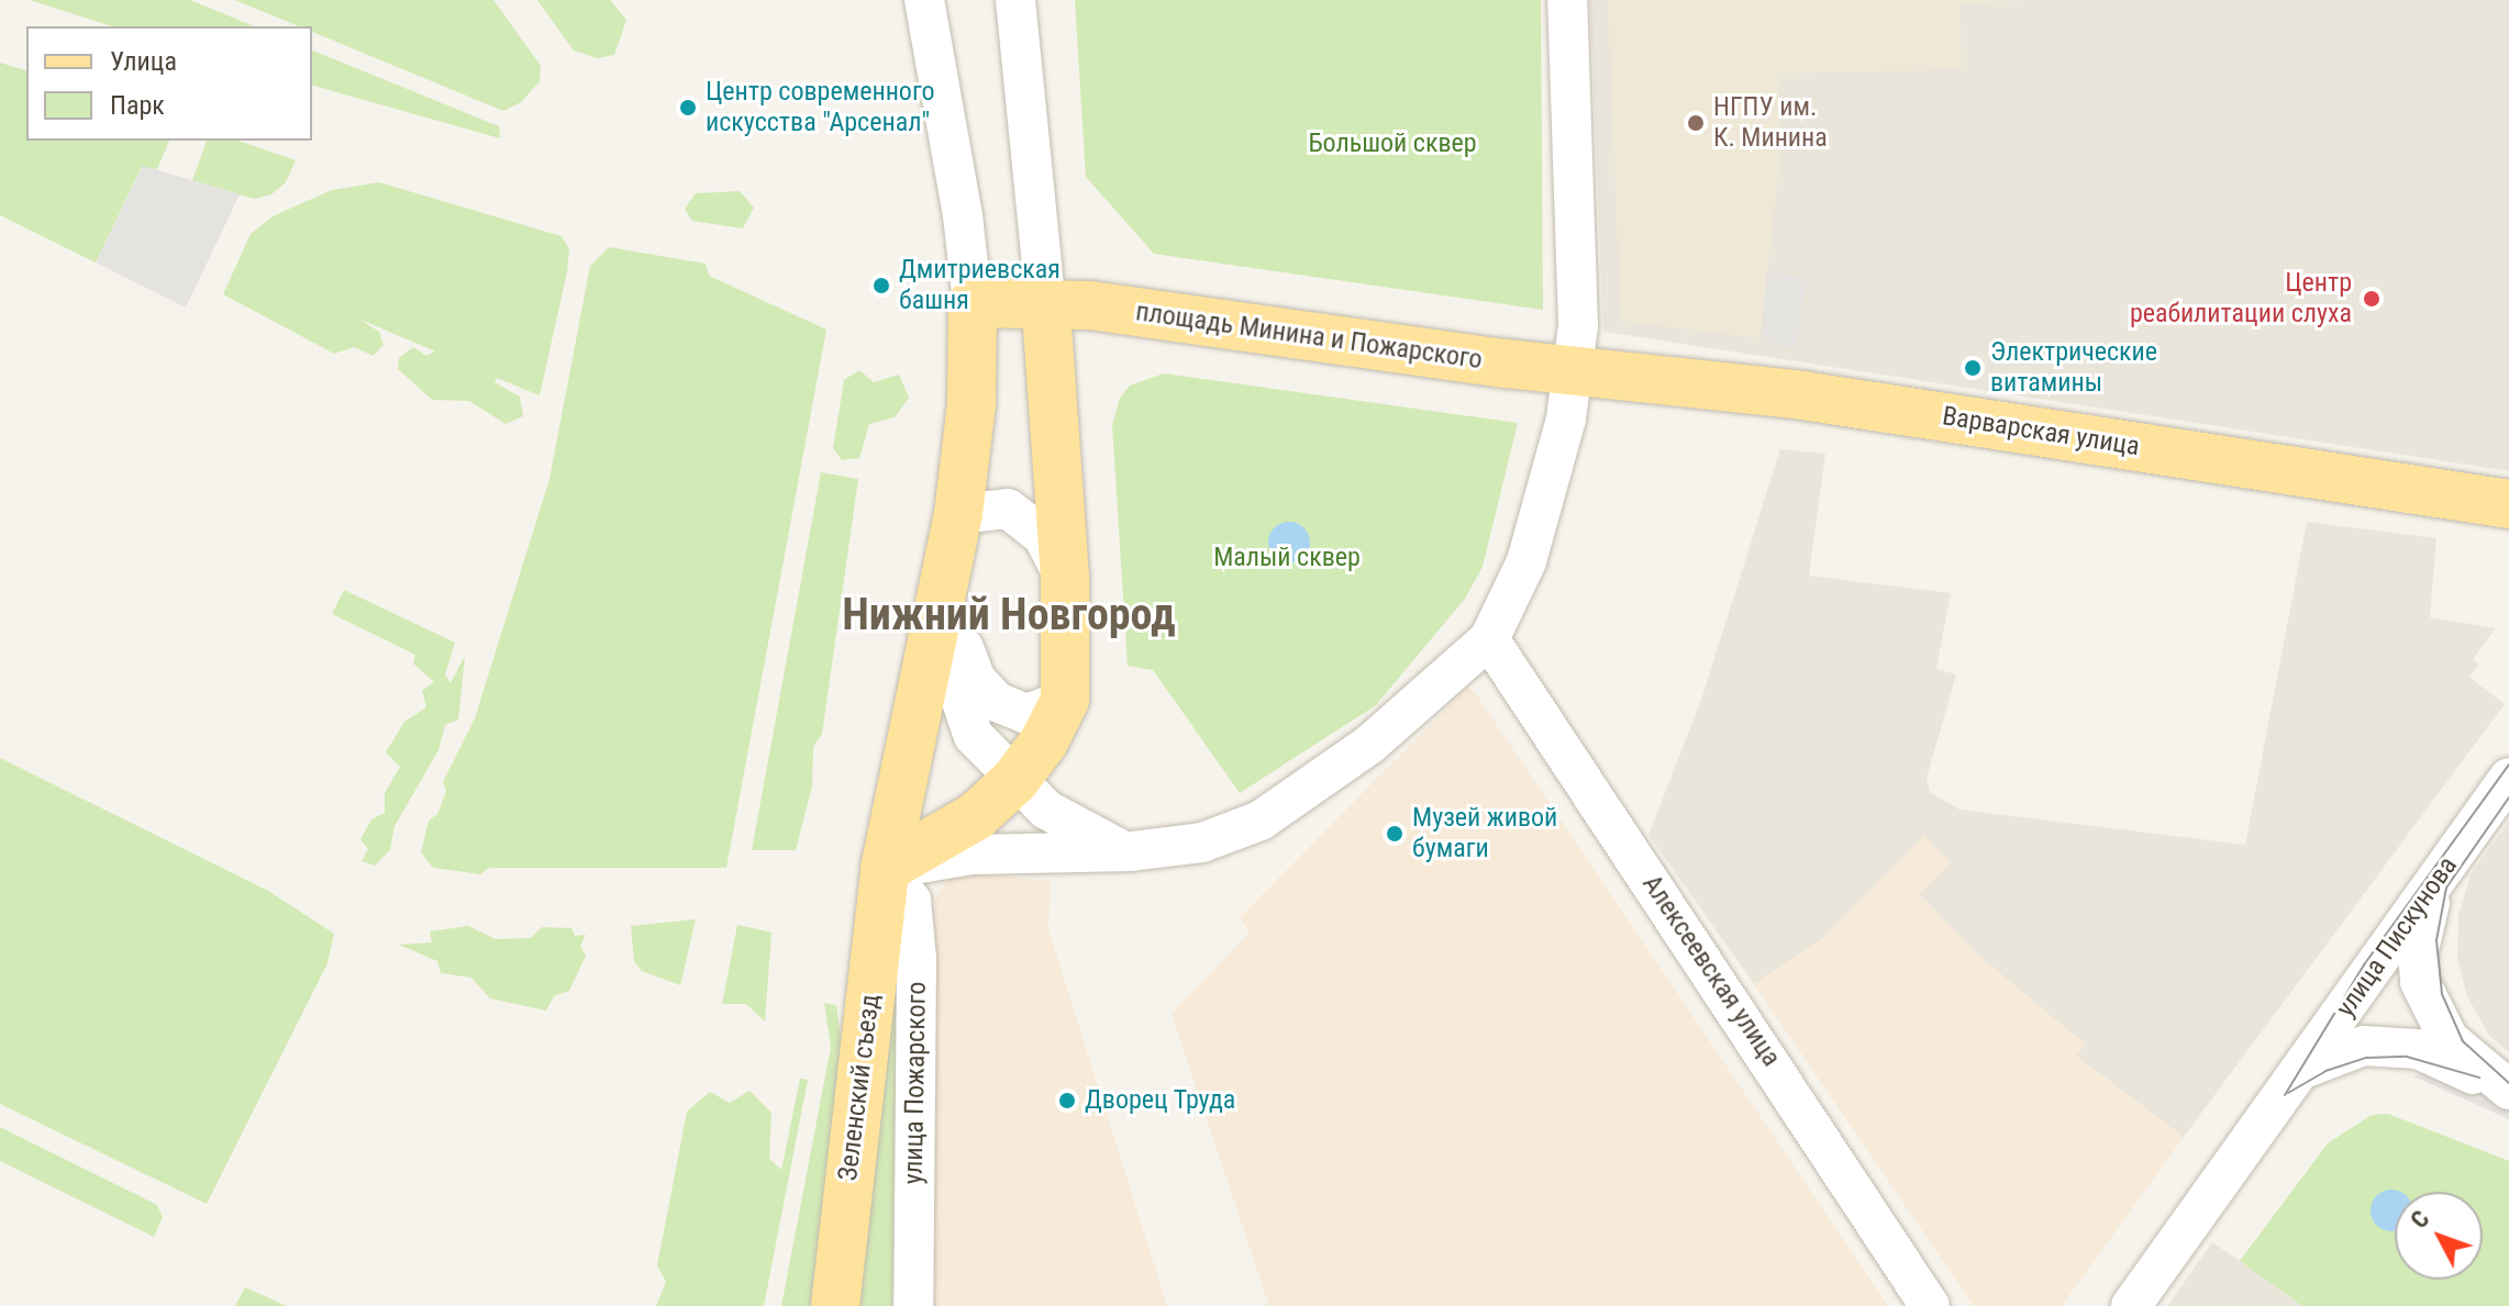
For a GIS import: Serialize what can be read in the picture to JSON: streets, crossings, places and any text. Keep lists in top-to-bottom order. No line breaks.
{"streets":{"main road":["площадь Минина и Пожарского","Варварская улица","Зеленский съезд"],"street":["улица Пискунова","Алексеевская улица","улица Пожарского"]},"crossings":[["площадь Минина и Пожарского","Варварская улица"],["улица Пожарского","Зеленский съезд"]],"districts":["Нижний Новгород"],"parks":["Большой сквер","Малый сквер"],"places":["Центр современного искусства \"Арсенал\"","НГПУ им. К. Минина","Дмитриевская башня","Центр реабилитации слуха","Электрические витамины","Музей живой бумаги","Дворец Труда"],"legend":["Улица","Парк"],"north":"top left"}
